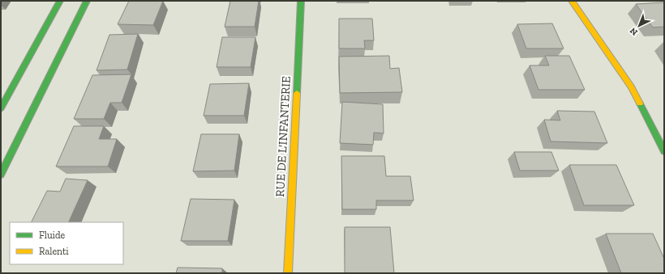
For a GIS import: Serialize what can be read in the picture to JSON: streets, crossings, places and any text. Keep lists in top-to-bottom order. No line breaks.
{"streets":{"street":["RUE DE L'INFANTERIE"]},"legend":["Fluide","Ralenti"],"north":"bottom left"}
